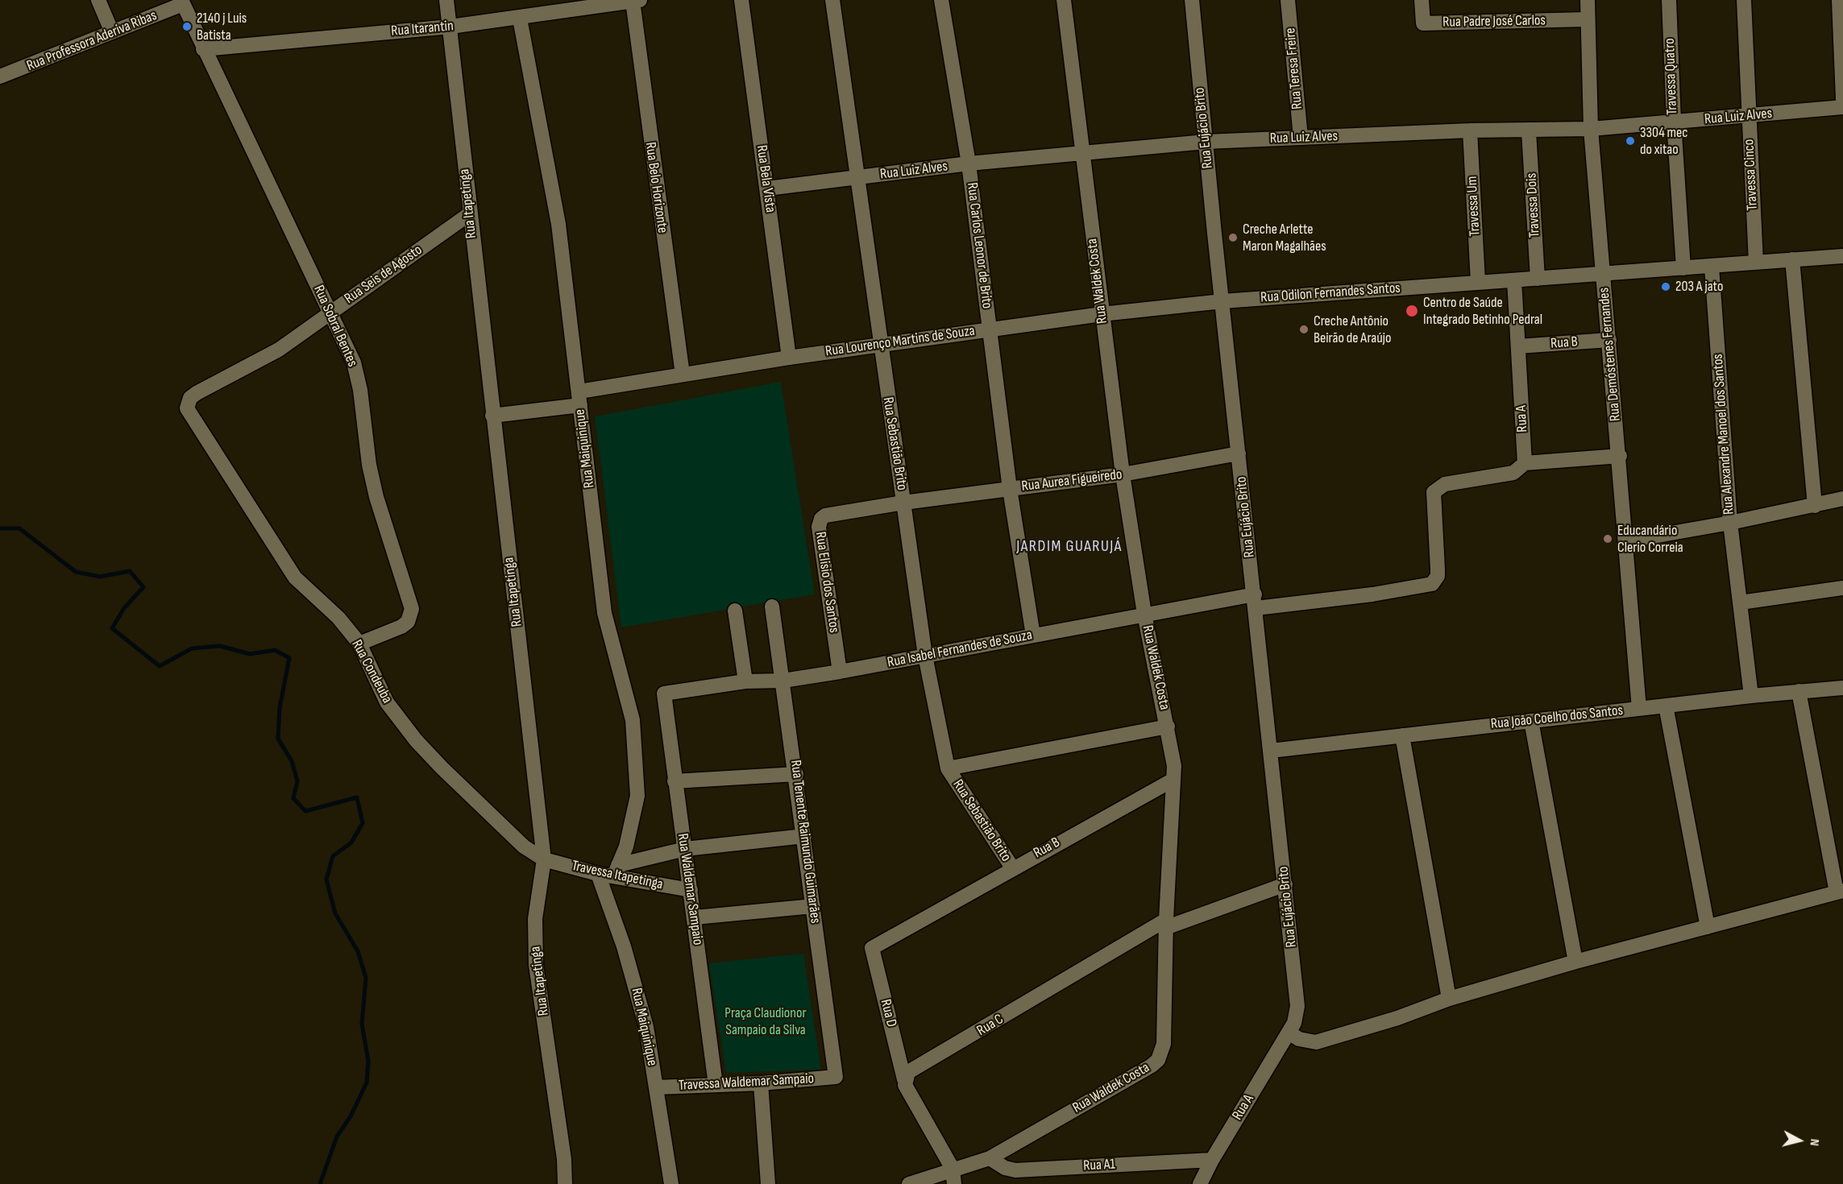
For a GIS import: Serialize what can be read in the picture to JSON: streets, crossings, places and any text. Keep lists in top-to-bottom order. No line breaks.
{"streets":{"street":["Rua Padre José Carlos","Rua Itarantin","Rua Professora Aderiva Ribas","Rua Teresa Freire","Travessa Quatro","Rua Luiz Alves","Rua Eujácio Brito","Travessa Cinco","Rua Bela Vista","Rua Belo Horizonte","Rua Itapetinga","Travessa Dois","Travessa Um","Rua Carlos Leonor de Brito","Rua Seis de Agosto","Rua Waldek Costa","Rua Odilon Fernandes Santos","Rua Sobral Bentes","Rua Lourenço Martins de Souza","Rua B","Rua Demóstenes Fernandes","Rua A","Rua Alexandre Manoel dos Santos","Rua Sebastião Brito","Rua Maiquinique","Rua Aurea Figueiredo","Rua Elisio dos Santos","Rua Isabel Fernandes de Souza","Rua Condeuba","Rua João Coelho dos Santos","Rua Tenente Raimundo Guimarães","Travessa Itapetinga","Rua Waldemar Sampaio","Rua D","Rua C","Travessa Waldemar Sampaio","Rua A1"]},"crossings":[["Rua Padre José Carlos","Rua Demóstenes Fernandes"],["Rua Itarantin","Rua Belo Horizonte"],["Rua Itarantin","Rua Itapetinga"],["Rua Itarantin","Rua Sobral Bentes"],["Rua Itarantin","Rua Maiquinique"],["Rua Professora Aderiva Ribas","Rua Sobral Bentes"],["Rua Teresa Freire","Rua Luiz Alves"],["Travessa Quatro","Rua Luiz Alves"],["Travessa Quatro","Rua Odilon Fernandes Santos"],["Rua Luiz Alves","Rua Eujácio Brito"],["Rua Luiz Alves","Travessa Cinco"],["Rua Luiz Alves","Rua Bela Vista"],["Rua Luiz Alves","Travessa Dois"],["Rua Luiz Alves","Travessa Um"],["Rua Luiz Alves","Rua Carlos Leonor de Brito"],["Rua Luiz Alves","Rua Waldek Costa"],["Rua Luiz Alves","Rua Demóstenes Fernandes"],["Rua Luiz Alves","Rua Sebastião Brito"],["Rua Eujácio Brito","Rua Odilon Fernandes Santos"],["Rua Eujácio Brito","Rua Lourenço Martins de Souza"],["Rua Eujácio Brito","Rua A"],["Rua Eujácio Brito","Rua Aurea Figueiredo"],["Rua Eujácio Brito","Rua Isabel Fernandes de Souza"],["Rua Eujácio Brito","Rua João Coelho dos Santos"],["Rua Eujácio Brito","Rua C"],["Travessa Cinco","Rua Odilon Fernandes Santos"],["Rua Bela Vista","Rua Lourenço Martins de Souza"],["Rua Belo Horizonte","Rua Lourenço Martins de Souza"],["Rua Itapetinga","Rua Seis de Agosto"],["Rua Itapetinga","Rua Lourenço Martins de Souza"],["Rua Itapetinga","Rua Condeuba"],["Rua Itapetinga","Travessa Itapetinga"],["Travessa Dois","Rua Odilon Fernandes Santos"],["Travessa Um","Rua Odilon Fernandes Santos"],["Rua Carlos Leonor de Brito","Rua Lourenço Martins de Souza"],["Rua Carlos Leonor de Brito","Rua Aurea Figueiredo"],["Rua Carlos Leonor de Brito","Rua Isabel Fernandes de Souza"],["Rua Seis de Agosto","Rua Sobral Bentes"],["Rua Seis de Agosto","Rua Condeuba"],["Rua Waldek Costa","Rua Lourenço Martins de Souza"],["Rua Waldek Costa","Rua B"],["Rua Waldek Costa","Rua Aurea Figueiredo"],["Rua Waldek Costa","Rua Isabel Fernandes de Souza"],["Rua Waldek Costa","Rua C"],["Rua Waldek Costa","Rua A1"],["Rua Odilon Fernandes Santos","Rua Lourenço Martins de Souza"],["Rua Odilon Fernandes Santos","Rua Demóstenes Fernandes"],["Rua Odilon Fernandes Santos","Rua A"],["Rua Odilon Fernandes Santos","Rua Alexandre Manoel dos Santos"],["Rua Sobral Bentes","Rua Condeuba"],["Rua Lourenço Martins de Souza","Rua Sebastião Brito"],["Rua Lourenço Martins de Souza","Rua Maiquinique"],["Rua B","Rua Demóstenes Fernandes"],["Rua B","Rua A"],["Rua B","Rua Sebastião Brito"],["Rua B","Rua D"],["Rua Demóstenes Fernandes","Rua João Coelho dos Santos"],["Rua A","Rua Isabel Fernandes de Souza"],["Rua A","Rua A1"],["Rua Alexandre Manoel dos Santos","Rua João Coelho dos Santos"],["Rua Sebastião Brito","Rua Aurea Figueiredo"],["Rua Sebastião Brito","Rua Elisio dos Santos"],["Rua Sebastião Brito","Rua Isabel Fernandes de Souza"],["Rua Maiquinique","Travessa Itapetinga"],["Rua Maiquinique","Travessa Waldemar Sampaio"],["Rua Aurea Figueiredo","Rua Elisio dos Santos"],["Rua Elisio dos Santos","Rua Isabel Fernandes de Souza"],["Rua Isabel Fernandes de Souza","Rua Tenente Raimundo Guimarães"],["Rua Isabel Fernandes de Souza","Rua Waldemar Sampaio"],["Rua Condeuba","Travessa Itapetinga"],["Rua Tenente Raimundo Guimarães","Travessa Waldemar Sampaio"],["Travessa Itapetinga","Rua Waldemar Sampaio"],["Rua Waldemar Sampaio","Travessa Waldemar Sampaio"],["Rua D","Rua C"]],"districts":["JARDIM GUARUJÁ"],"parks":["Praça Claudionor Sampaio da Silva"],"places":["2140 j Luis Batista","3304 mec do xitao","Creche Arlette Maron Magalhães","203 A jato","Centro de Saúde Integrado Betinho Pedral","Creche Antônio Beirão de Araújo","Educandário Clerio Correia"],"north":"right"}
